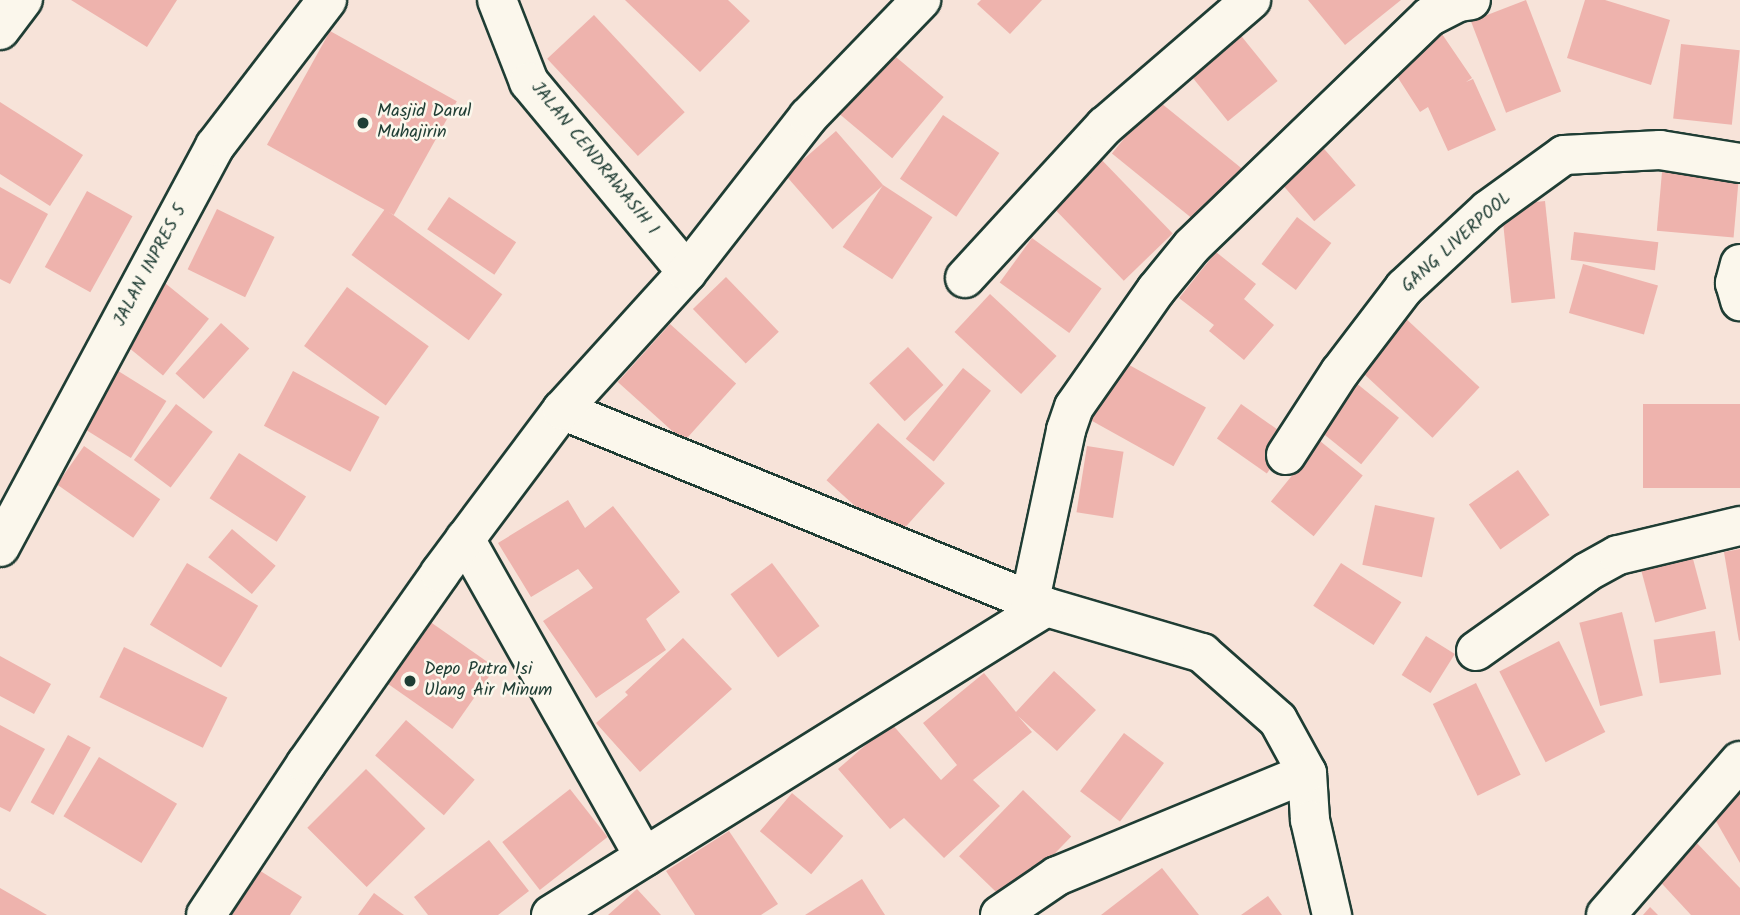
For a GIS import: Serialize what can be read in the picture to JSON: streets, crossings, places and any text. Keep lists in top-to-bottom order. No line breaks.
{"streets":{"street":["JALAN CENDRAWASIH 1","GANG LIVERPOOL","JALAN INPRES 5"]},"places":["Masjid Darul Muhajirin","Depo Putra Isi Ulang Air Minum"]}
